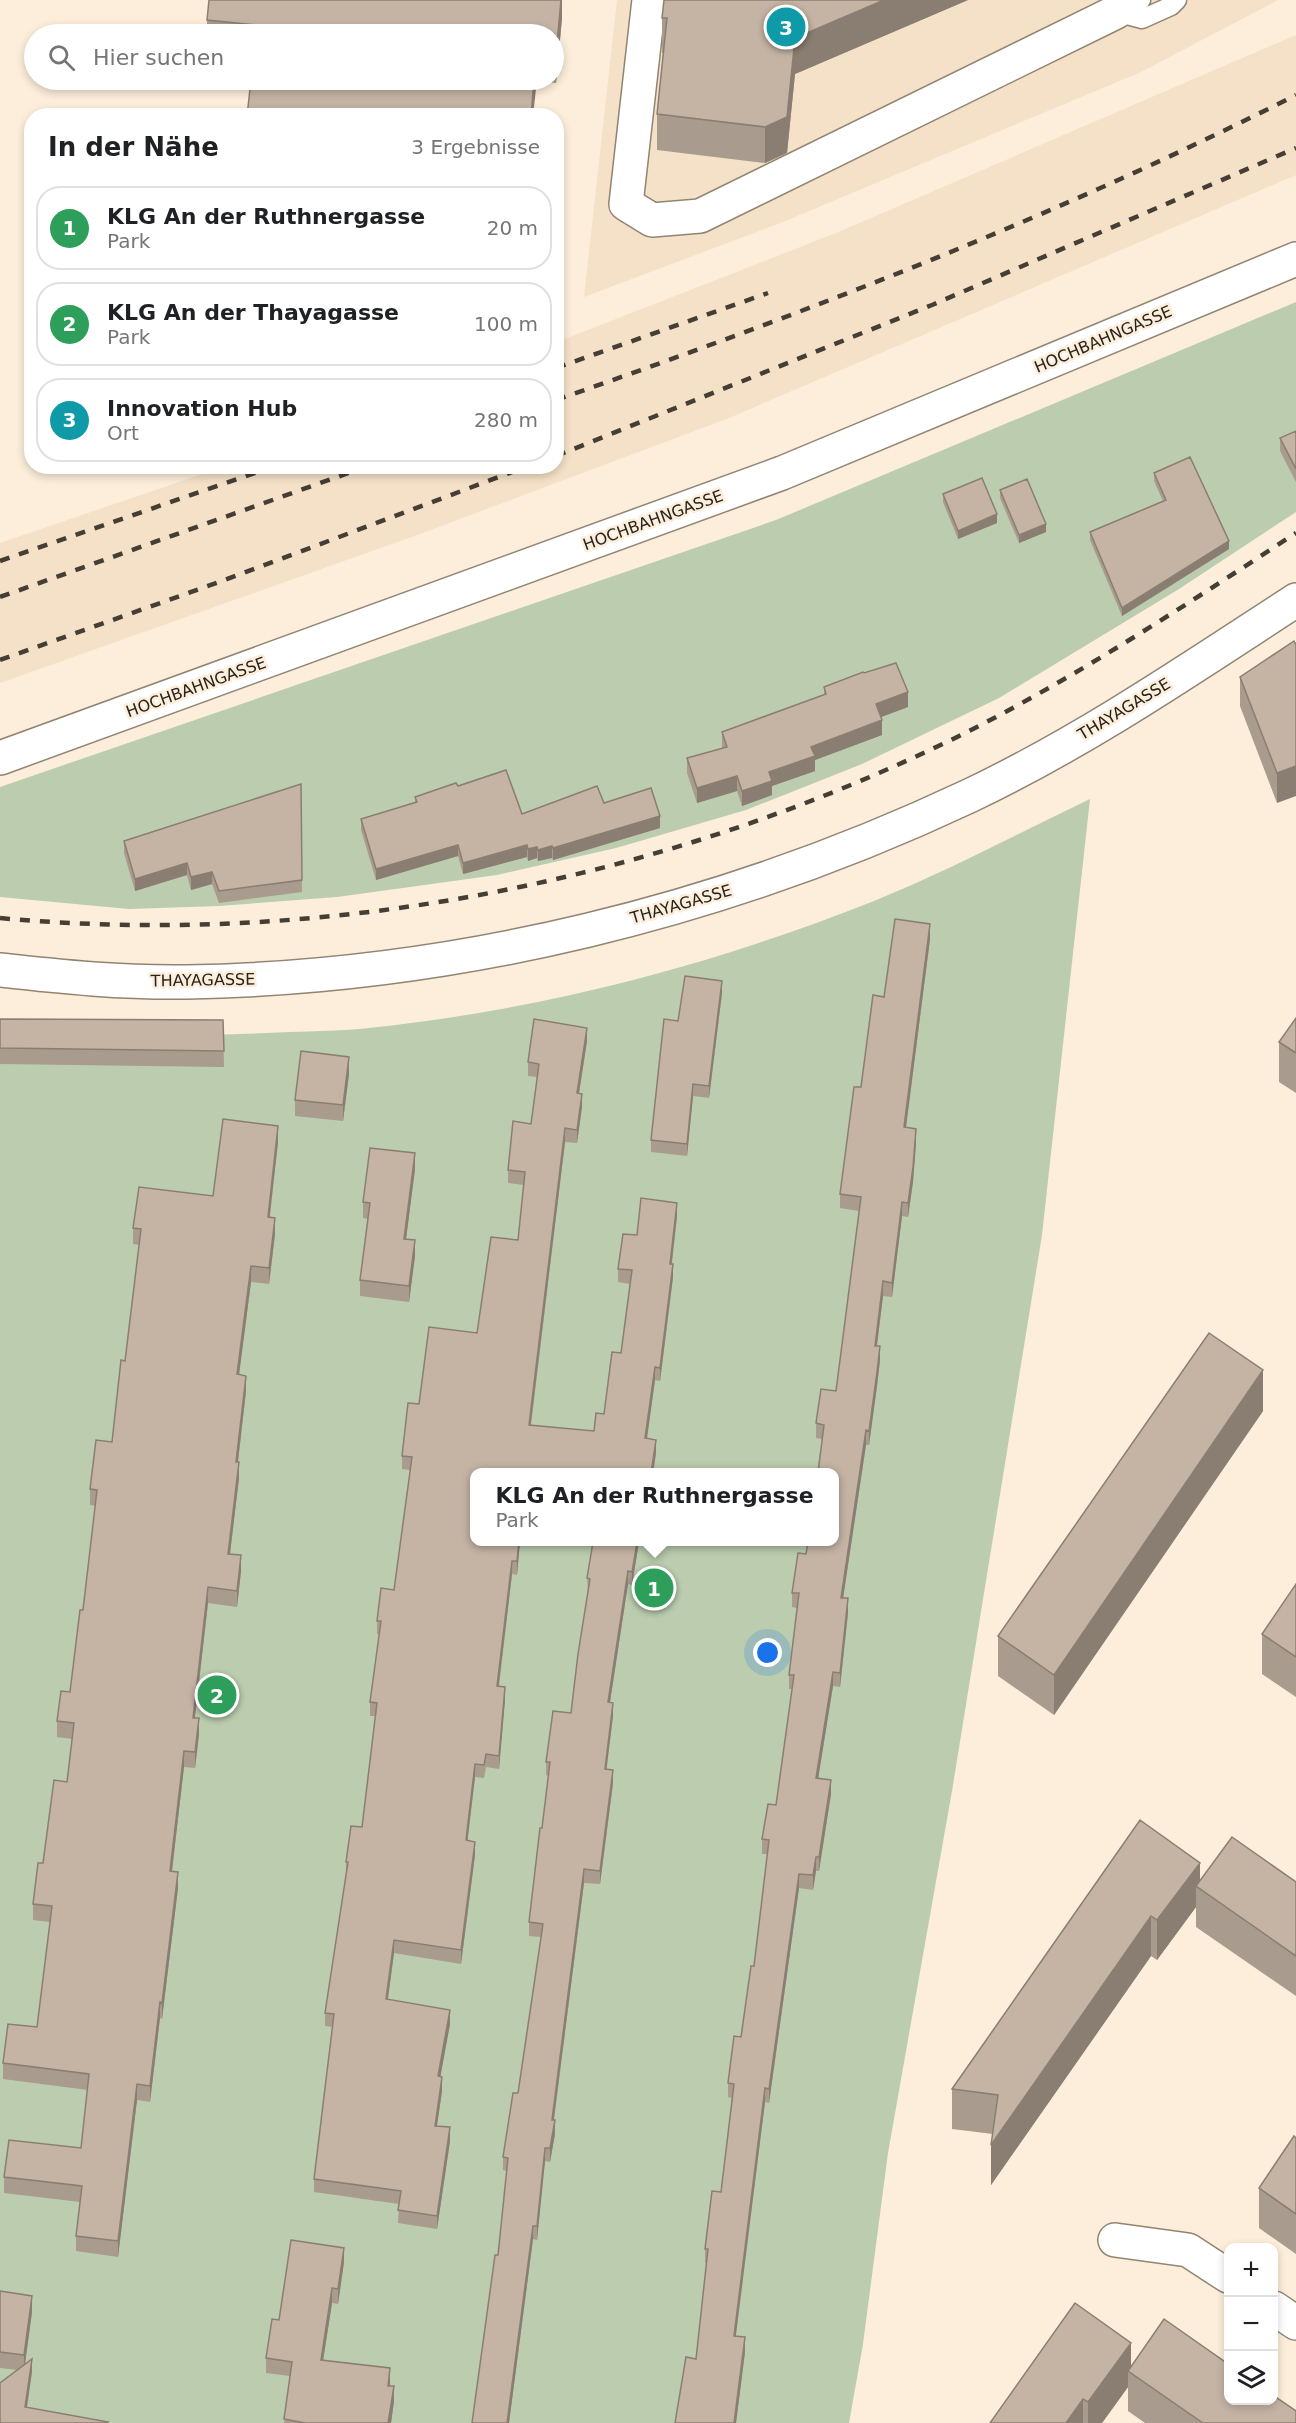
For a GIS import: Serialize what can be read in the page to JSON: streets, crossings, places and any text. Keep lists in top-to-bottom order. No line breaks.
{"streets":{"street":["HOCHBAHNGASSE","THAYAGASSE"]},"page":{"pins":["3","1","2"],"search":"Hier suchen","heading":["In der Nähe","3 Ergebnisse"],"list":[{"mark":"1","name":"KLG An der Ruthnergasse","note":"Park","value":"20 m"},{"mark":"2","name":"KLG An der Thayagasse","note":"Park","value":"100 m"},{"mark":"3","name":"Innovation Hub","note":"Ort","value":"280 m"}],"popup":["KLG An der Ruthnergasse","Park"],"map_buttons":["+","−"]}}
